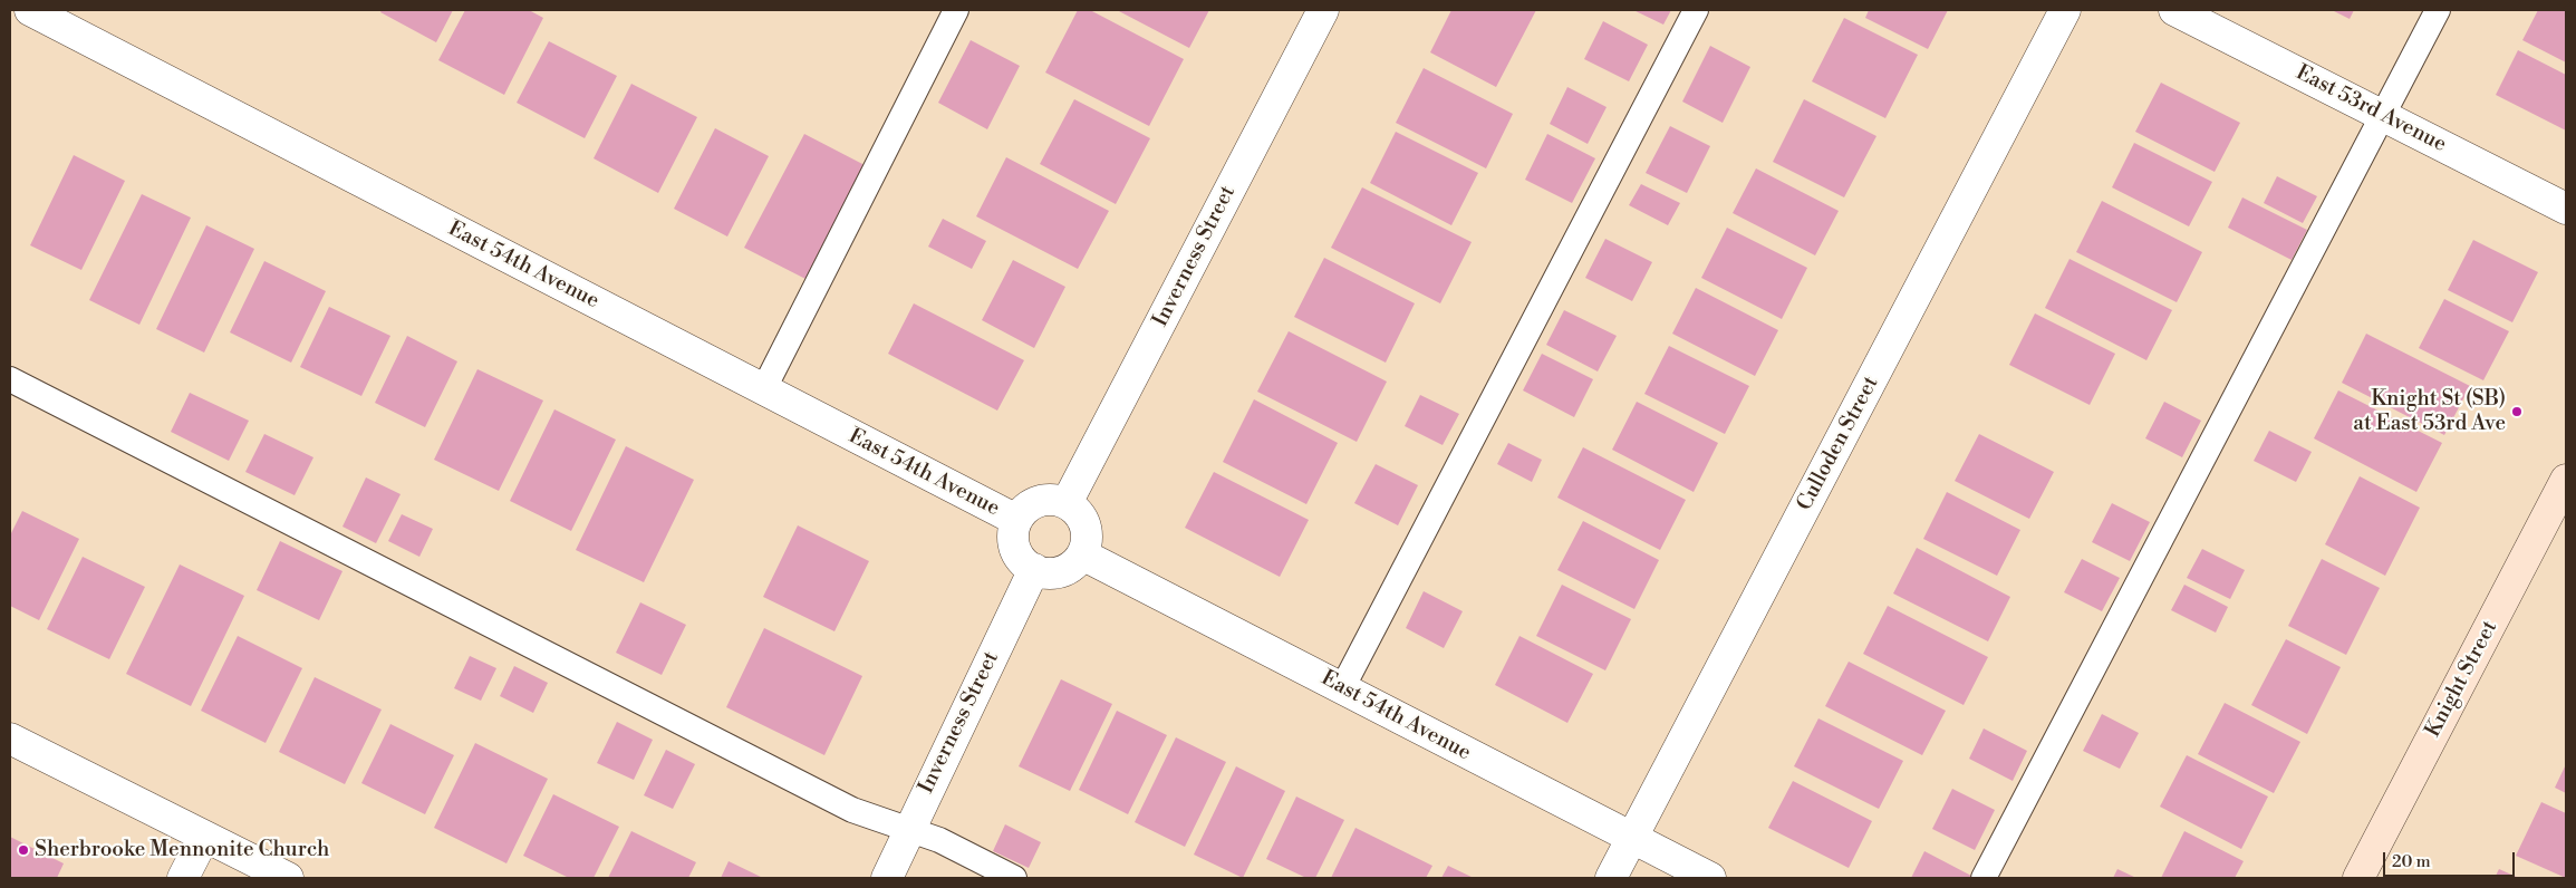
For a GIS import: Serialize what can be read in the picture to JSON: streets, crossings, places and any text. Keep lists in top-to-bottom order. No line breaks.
{"streets":{"main road":["Knight Street"],"street":["East 53rd Avenue","Inverness Street","East 54th Avenue","Culloden Street"]},"crossings":[["Inverness Street","East 54th Avenue"],["East 54th Avenue","Culloden Street"]],"places":["Knight St (SB) at East 53rd Ave","Sherbrooke Mennonite Church"],"scale_bar":"20 m"}
